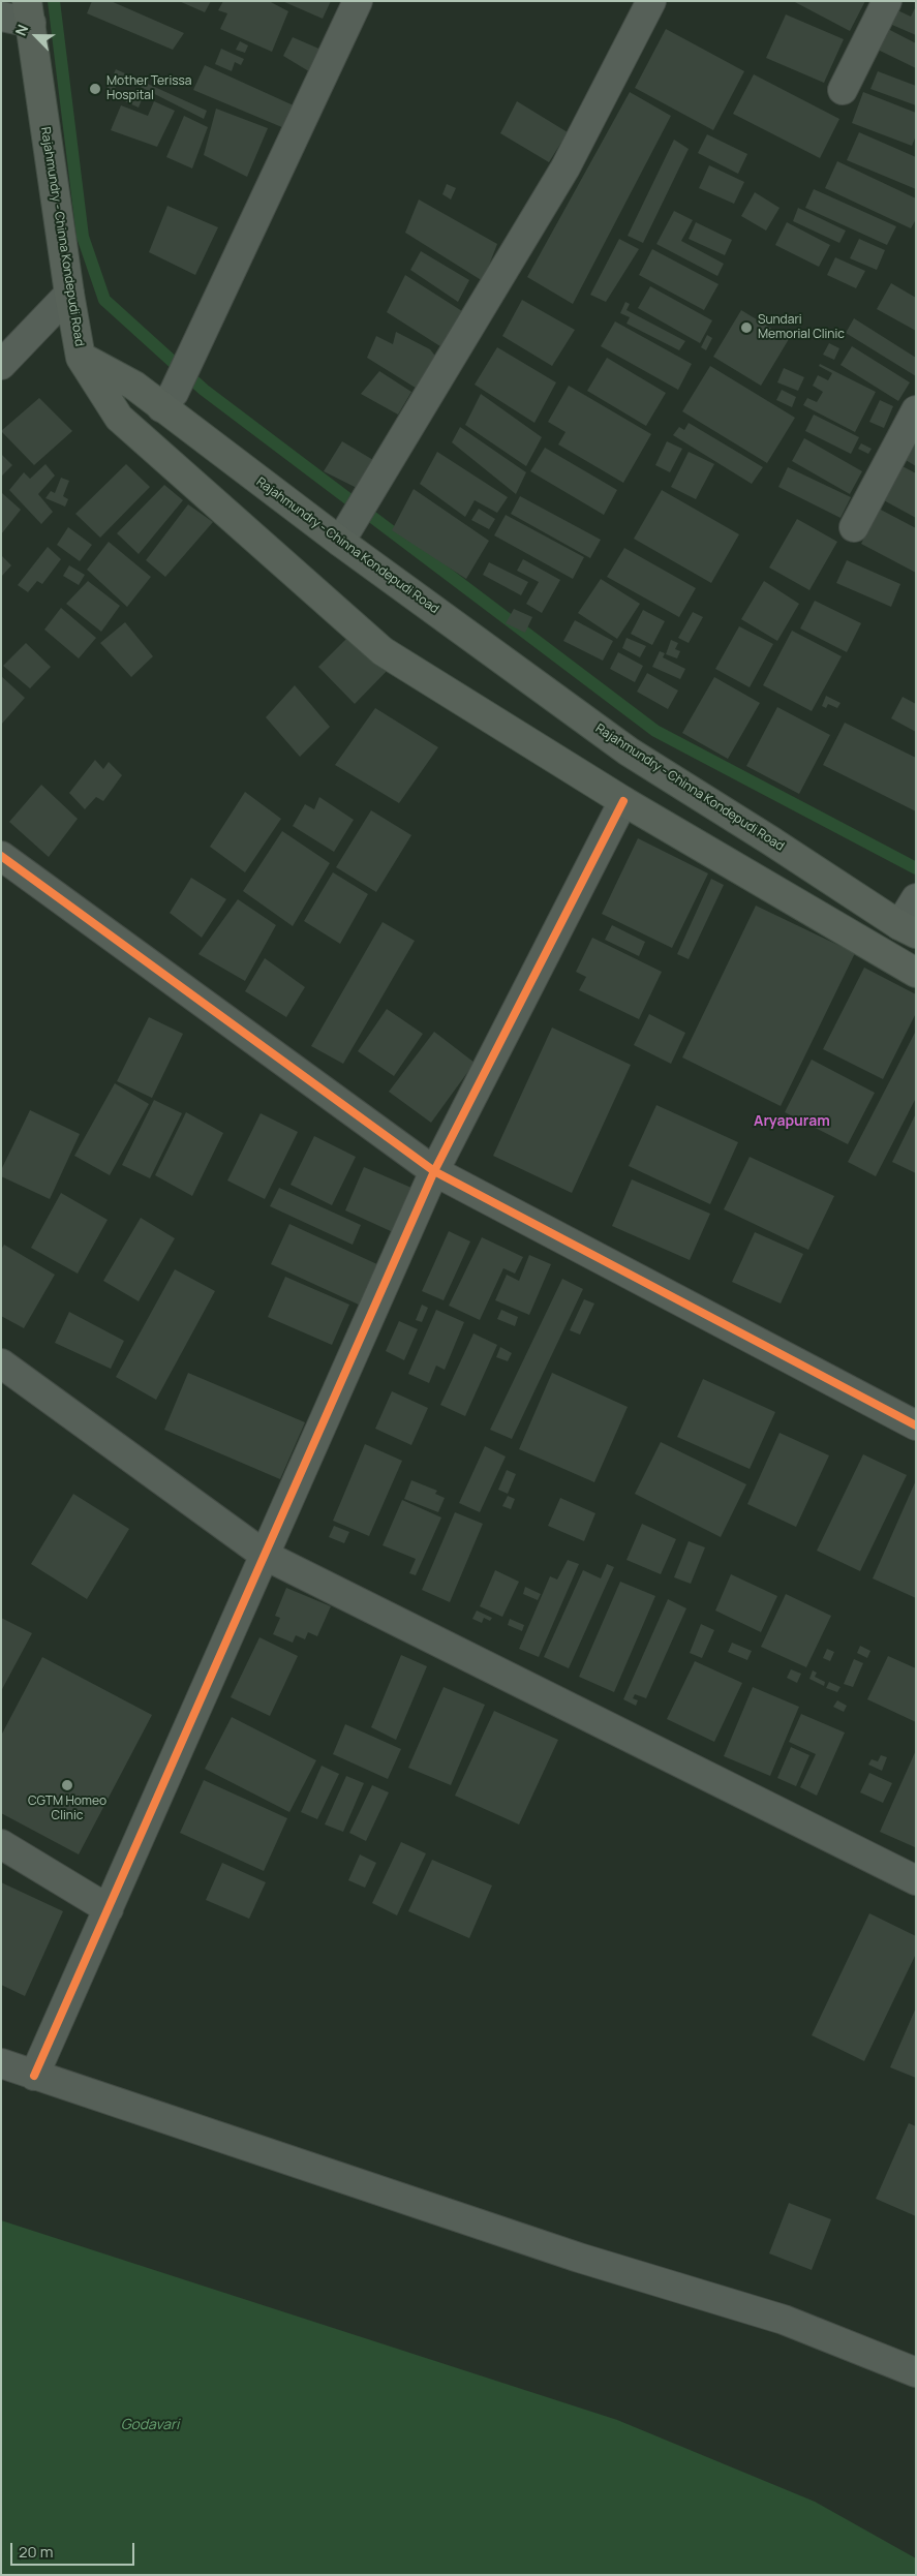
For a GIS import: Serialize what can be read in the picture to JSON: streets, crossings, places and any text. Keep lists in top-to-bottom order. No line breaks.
{"streets":{"main road":["Rajahmundry - Chinna Kondepudi Road"]},"districts":["Aryapuram"],"water":["Godavari"],"places":["Mother Terissa Hospital","Sundari Memorial Clinic","CGTM Homeo Clinic"],"scale_bar":"20 m","north":"top left"}
